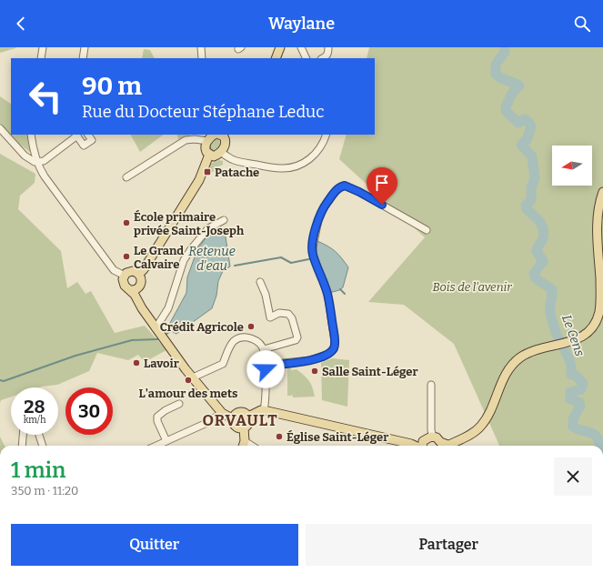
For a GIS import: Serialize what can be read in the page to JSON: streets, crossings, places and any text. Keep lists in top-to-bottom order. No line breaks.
{"districts":["ORVAULT"],"water":["Retenue d'eau","Le Cens"],"parks":["Bois de l'avenir"],"places":{"transit":["Patache"],"other":["École primaire privée Saint-Joseph","Le Grand Calvaire","Crédit Agricole","Lavoir","Salle Saint-Léger","L'amour des mets","Église Saint-Léger"]},"north":"left","page":{"header":"Waylane","turn":["90 m","Rue du Docteur Stéphane Leduc"],"speed":"28 km/h","limit":"30","heading":["1 min","350 m · 11:20"],"buttons":["Quitter","Partager"]}}
